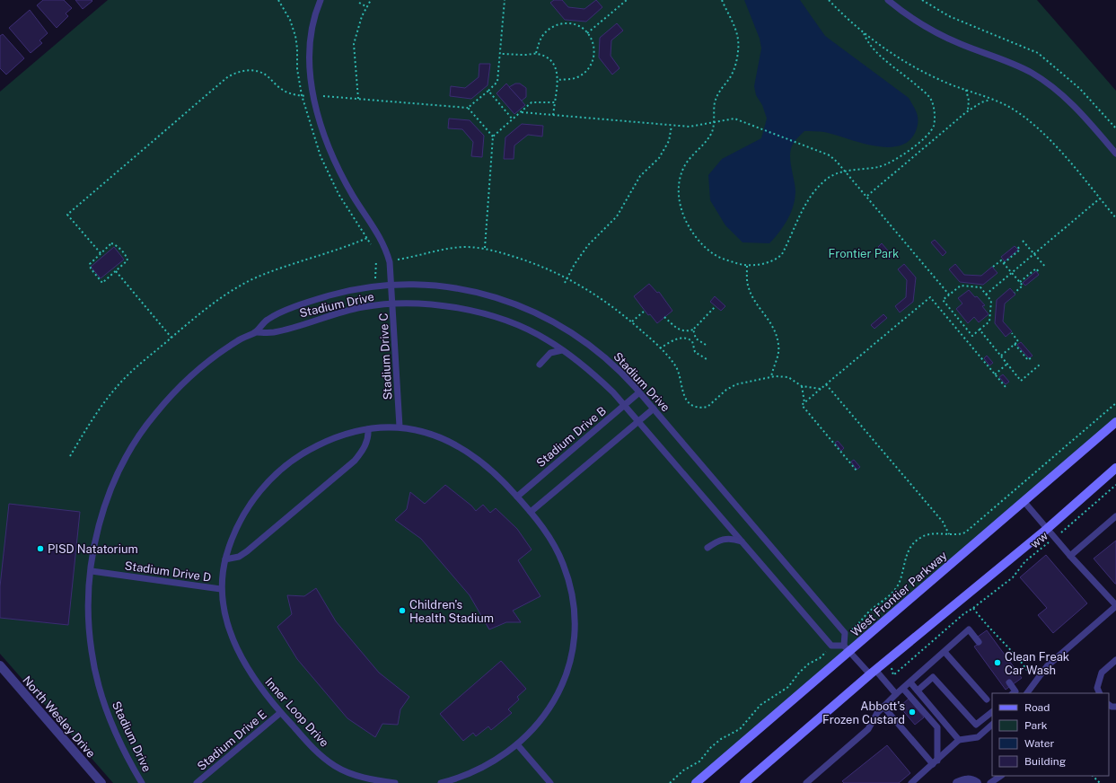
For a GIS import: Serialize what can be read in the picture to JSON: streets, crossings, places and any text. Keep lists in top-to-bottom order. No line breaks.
{"streets":{"street":["West Frontier Parkway","North Wesley Drive"],"lane":["Stadium Drive","Stadium Drive C","Stadium Drive B","Stadium Drive D","Inner Loop Drive","Stadium Drive E"],"path":["ww"]},"crossings":[["Stadium Drive","Stadium Drive C"],["Stadium Drive","Stadium Drive B"],["Stadium Drive","Stadium Drive D"],["Stadium Drive C","Inner Loop Drive"],["Stadium Drive B","Inner Loop Drive"],["Stadium Drive D","Inner Loop Drive"],["Inner Loop Drive","Stadium Drive E"]],"parks":["Frontier Park"],"places":["PISD Natatorium","Children's Health Stadium","Clean Freak Car Wash","Abbott's Frozen Custard"],"legend":["Road","Park","Water","Building"]}
